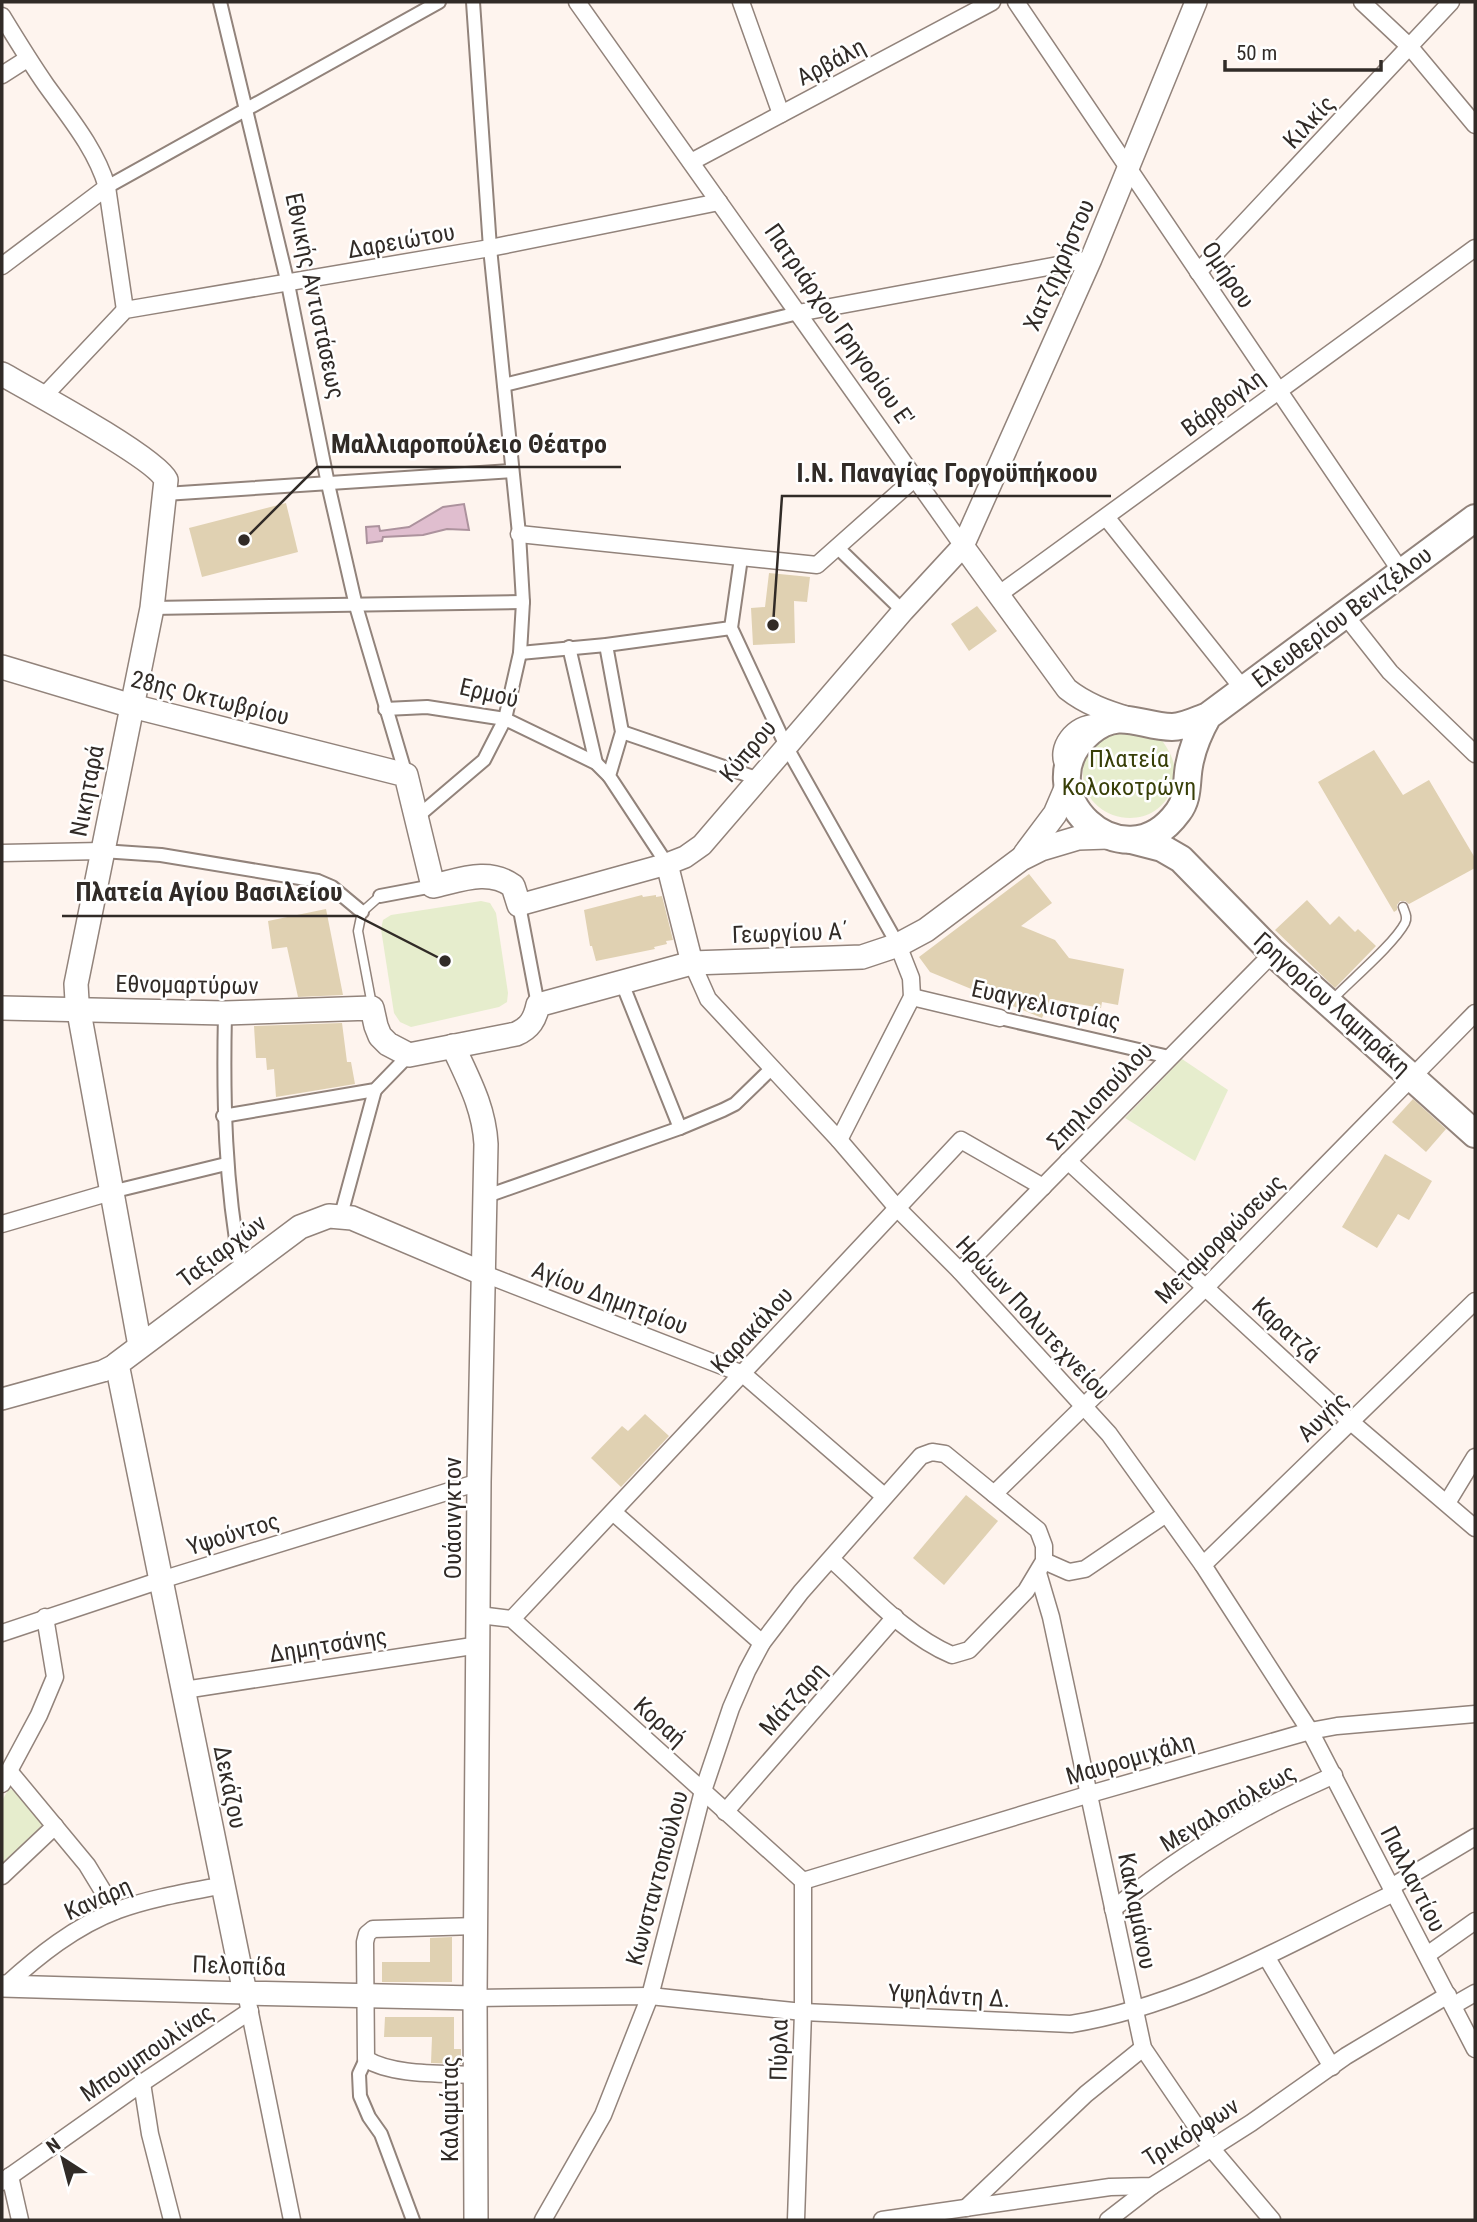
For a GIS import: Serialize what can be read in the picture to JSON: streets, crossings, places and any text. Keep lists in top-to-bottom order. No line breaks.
{"streets":{"main road":["Εθνικής Αντιστάσεως","Ελευθερίου Βενιζέλου","28ης Οκτωβρίου","Νικηταρά","Γεωργίου Α΄","Εθνομαρτύρων","Γρηγορίου Λαμπράκη","Ταξιαρχών","Ουάσινγκτον","Δεκάζου","Πελοπίδα","Καλαμάτας"],"street":["Αρβάλη","Κιλκίς","Δαρειώτου","Χατζηχρήστου","Ομήρου","Πατριάρχου Γρηγορίου Ε'","Βάρβογλη","Ερμού","Κύπρου","Ευαγγελιστρίας","Σπηλιοπούλου","Μεταμορφώσεως","Αγίου Δημητρίου","Ηρώων Πολυτεχνείου","Καρακάλου","Καρατζά","Αυγής","Υψούντος","Δημητσάνης","Μάτζαρη","Κοραή","Μαυρομιχάλη","Μεγαλοπόλεως","Κωνσταντοπούλου","Παλλαντίου","Κανάρη","Κακλαμάνου","Υψηλάντη Δ.","Πύρλα","Μπουμπουλίνας","Τρικόρφων"]},"crossings":[["Αρβάλη","Πατριάρχου Γρηγορίου Ε'"],["Κιλκίς","Ομήρου"],["Δαρειώτου","Εθνικής Αντιστάσεως"],["Δαρειώτου","Πατριάρχου Γρηγορίου Ε'"],["Χατζηχρήστου","Ομήρου"],["Χατζηχρήστου","Πατριάρχου Γρηγορίου Ε'"],["Χατζηχρήστου","Κύπρου"],["Ομήρου","Βάρβογλη"],["Ομήρου","Ελευθερίου Βενιζέλου"],["Εθνικής Αντιστάσεως","Ερμού"],["Εθνικής Αντιστάσεως","28ης Οκτωβρίου"],["Εθνικής Αντιστάσεως","Κύπρου"],["Εθνικής Αντιστάσεως","Γεωργίου Α΄"],["Εθνικής Αντιστάσεως","Εθνομαρτύρων"],["Εθνικής Αντιστάσεως","Ουάσινγκτον"],["Πατριάρχου Γρηγορίου Ε'","Βάρβογλη"],["Πατριάρχου Γρηγορίου Ε'","Κύπρου"],["Πατριάρχου Γρηγορίου Ε'","Γεωργίου Α΄"],["Πατριάρχου Γρηγορίου Ε'","Γρηγορίου Λαμπράκη"],["Ερμού","Κύπρου"],["28ης Οκτωβρίου","Νικηταρά"],["Κύπρου","Γεωργίου Α΄"],["Κύπρου","Εθνομαρτύρων"],["Κύπρου","Ουάσινγκτον"],["Νικηταρά","Εθνομαρτύρων"],["Νικηταρά","Ταξιαρχών"],["Γεωργίου Α΄","Εθνομαρτύρων"],["Γεωργίου Α΄","Γρηγορίου Λαμπράκη"],["Γεωργίου Α΄","Ηρώων Πολυτεχνείου"],["Γεωργίου Α΄","Ουάσινγκτον"],["Εθνομαρτύρων","Ουάσινγκτον"],["Γρηγορίου Λαμπράκη","Σπηλιοπούλου"],["Γρηγορίου Λαμπράκη","Μεταμορφώσεως"],["Ευαγγελιστρίας","Σπηλιοπούλου"],["Σπηλιοπούλου","Ηρώων Πολυτεχνείου"],["Σπηλιοπούλου","Καρακάλου"],["Σπηλιοπούλου","Καρατζά"],["Μεταμορφώσεως","Αγίου Δημητρίου"],["Μεταμορφώσεως","Ηρώων Πολυτεχνείου"],["Μεταμορφώσεως","Καρατζά"],["Μεταμορφώσεως","Μάτζαρη"],["Μεταμορφώσεως","Κωνσταντοπούλου"],["Μεταμορφώσεως","Κακλαμάνου"],["Ταξιαρχών","Δεκάζου"],["Αγίου Δημητρίου","Καρακάλου"],["Αγίου Δημητρίου","Ουάσινγκτον"],["Αγίου Δημητρίου","Μάτζαρη"],["Αγίου Δημητρίου","Κωνσταντοπούλου"],["Αγίου Δημητρίου","Κακλαμάνου"],["Ηρώων Πολυτεχνείου","Καρακάλου"],["Ηρώων Πολυτεχνείου","Αυγής"],["Ηρώων Πολυτεχνείου","Μαυρομιχάλη"],["Ηρώων Πολυτεχνείου","Παλλαντίου"],["Καρακάλου","Κοραή"],["Καρατζά","Αυγής"],["Ουάσινγκτον","Υψούντος"],["Ουάσινγκτον","Δημητσάνης"],["Ουάσινγκτον","Πελοπίδα"],["Ουάσινγκτον","Υψηλάντη Δ."],["Ουάσινγκτον","Καλαμάτας"],["Υψούντος","Δεκάζου"],["Δημητσάνης","Δεκάζου"],["Μάτζαρη","Κοραή"],["Μάτζαρη","Κωνσταντοπούλου"],["Μάτζαρη","Κακλαμάνου"],["Κοραή","Μαυρομιχάλη"],["Κοραή","Κωνσταντοπούλου"],["Κοραή","Πύρλα"],["Μαυρομιχάλη","Παλλαντίου"],["Μαυρομιχάλη","Κακλαμάνου"],["Μαυρομιχάλη","Πύρλα"],["Δεκάζου","Κανάρη"],["Δεκάζου","Πελοπίδα"],["Δεκάζου","Μπουμπουλίνας"],["Μεγαλοπόλεως","Παλλαντίου"],["Μεγαλοπόλεως","Κακλαμάνου"],["Κωνσταντοπούλου","Κακλαμάνου"],["Κωνσταντοπούλου","Υψηλάντη Δ."],["Παλλαντίου","Υψηλάντη Δ."],["Παλλαντίου","Τρικόρφων"],["Κανάρη","Πελοπίδα"],["Κακλαμάνου","Υψηλάντη Δ."],["Κακλαμάνου","Τρικόρφων"],["Πελοπίδα","Υψηλάντη Δ."],["Πελοπίδα","Μπουμπουλίνας"],["Πελοπίδα","Καλαμάτας"],["Υψηλάντη Δ.","Πύρλα"],["Υψηλάντη Δ.","Καλαμάτας"]],"parks":["Πλατεία Κολοκοτρώνη"],"places":["Μαλλιαροπούλειο Θέατρο","Ι.Ν. Παναγίας Γοργοϋπήκοου","Πλατεία Αγίου Βασιλείου"],"scale_bar":"50 m","north":"top left"}
